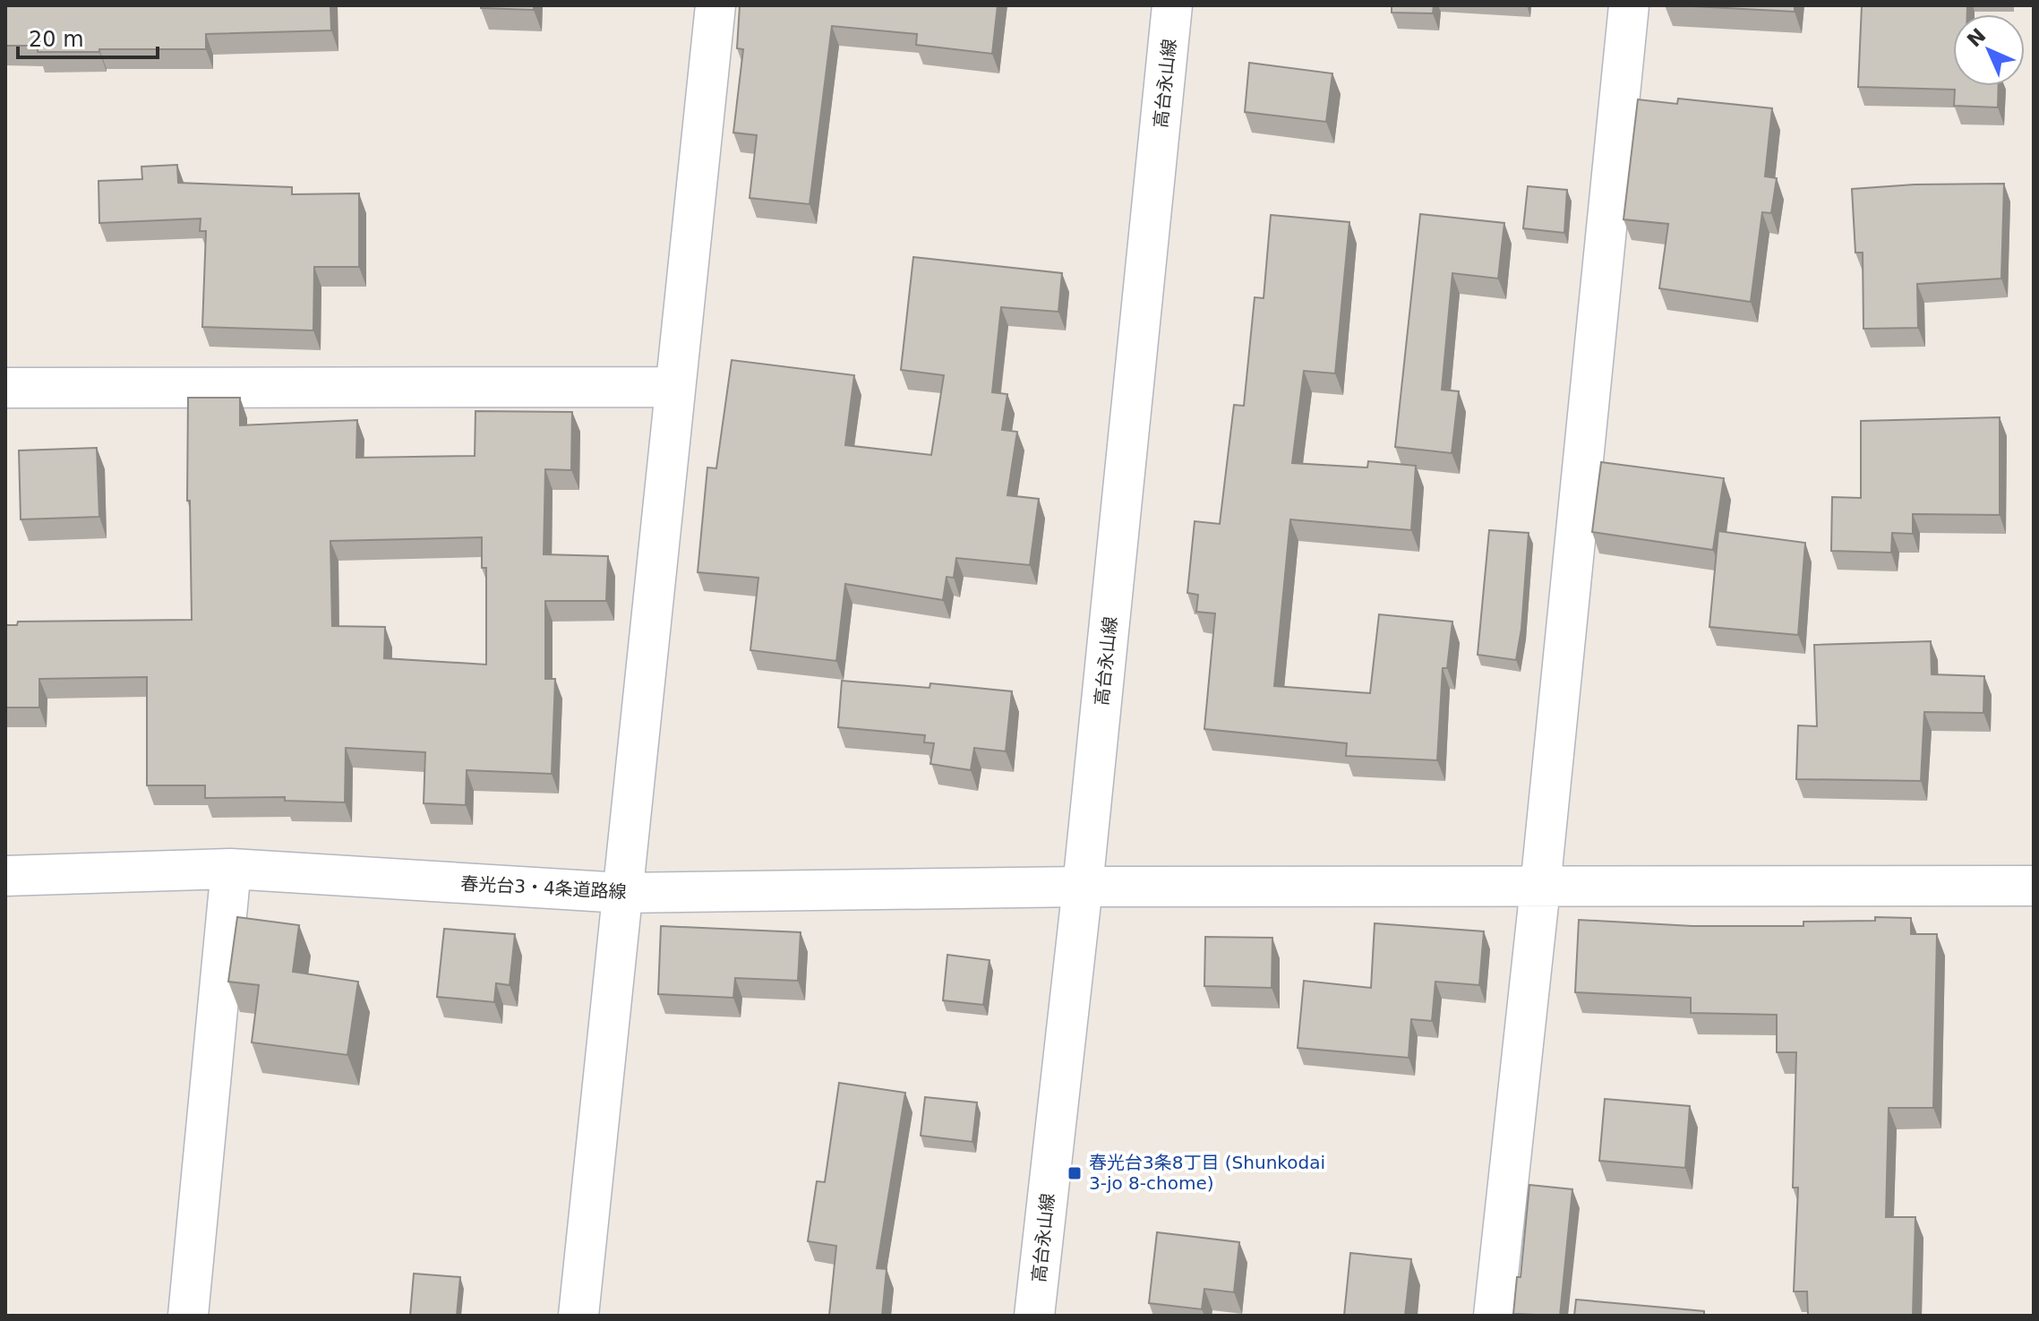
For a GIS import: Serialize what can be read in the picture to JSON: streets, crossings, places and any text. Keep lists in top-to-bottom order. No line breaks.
{"streets":{"street":["高台永山線","春光台3・4条道路線"]},"crossings":[["高台永山線","春光台3・4条道路線"]],"places":{"transit":["春光台3条8丁目 (Shunkodai 3-jo 8-chome)"]},"scale_bar":"20 m","north":"top left"}
